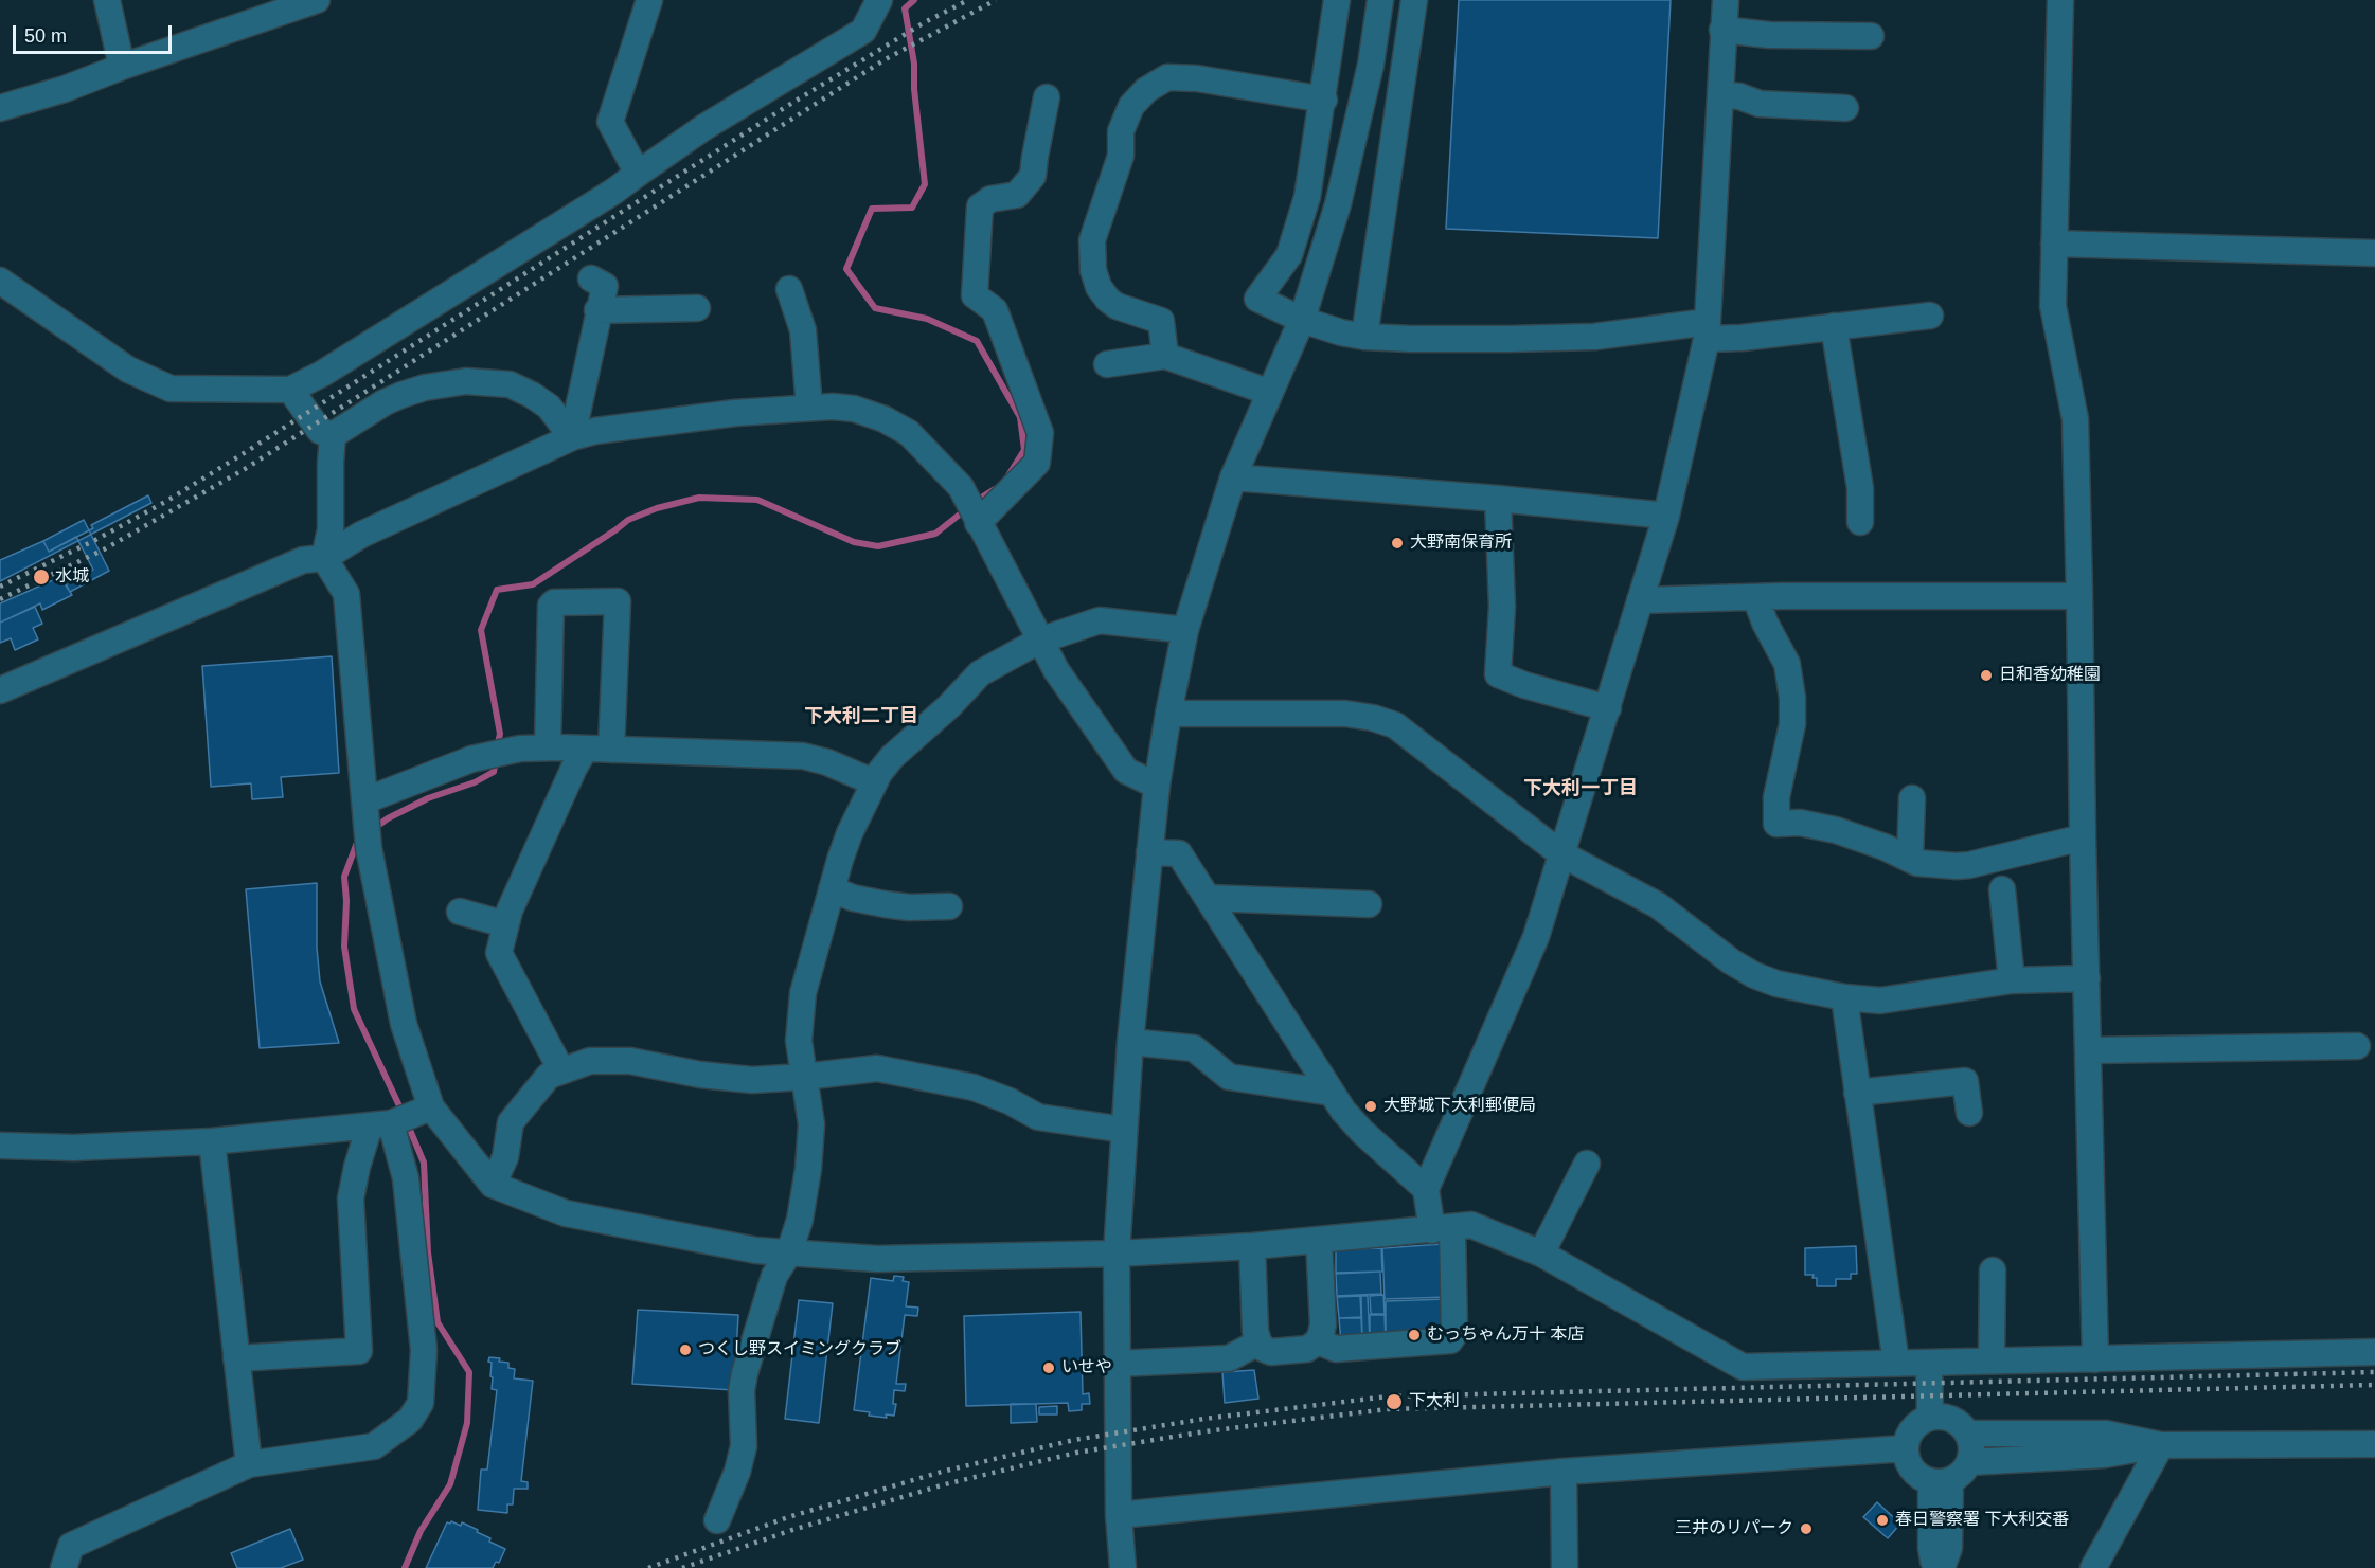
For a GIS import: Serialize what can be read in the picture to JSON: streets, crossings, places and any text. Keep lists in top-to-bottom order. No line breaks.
{"districts":["下大利二丁目","下大利一丁目"],"places":["大野南保育所","水城","日和香幼稚園","大野城下大利郵便局","むっちゃん万十 本店","つくし野スイミングクラブ","いせや","下大利","春日警察署 下大利交番","三井のリパーク"],"scale_bar":"50 m"}
